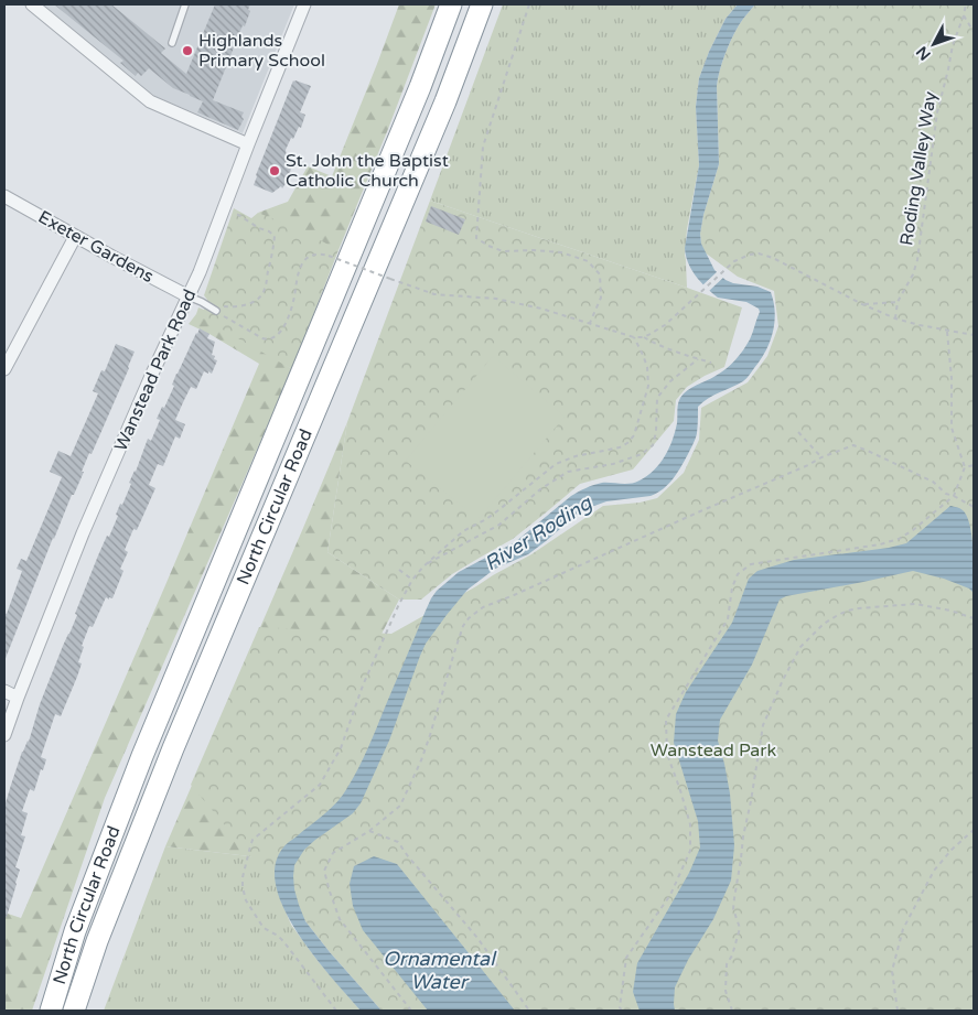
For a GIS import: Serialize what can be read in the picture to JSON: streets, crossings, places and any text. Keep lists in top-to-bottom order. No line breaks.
{"streets":{"highway":["North Circular Road"],"street":["Exeter Gardens","Wanstead Park Road"],"path":["Roding Valley Way"]},"crossings":[["Exeter Gardens","Wanstead Park Road"]],"water":["River Roding","Ornamental Water"],"parks":["Wanstead Park"],"places":["Highlands Primary School","St. John the Baptist Catholic Church"],"north":"bottom left"}
